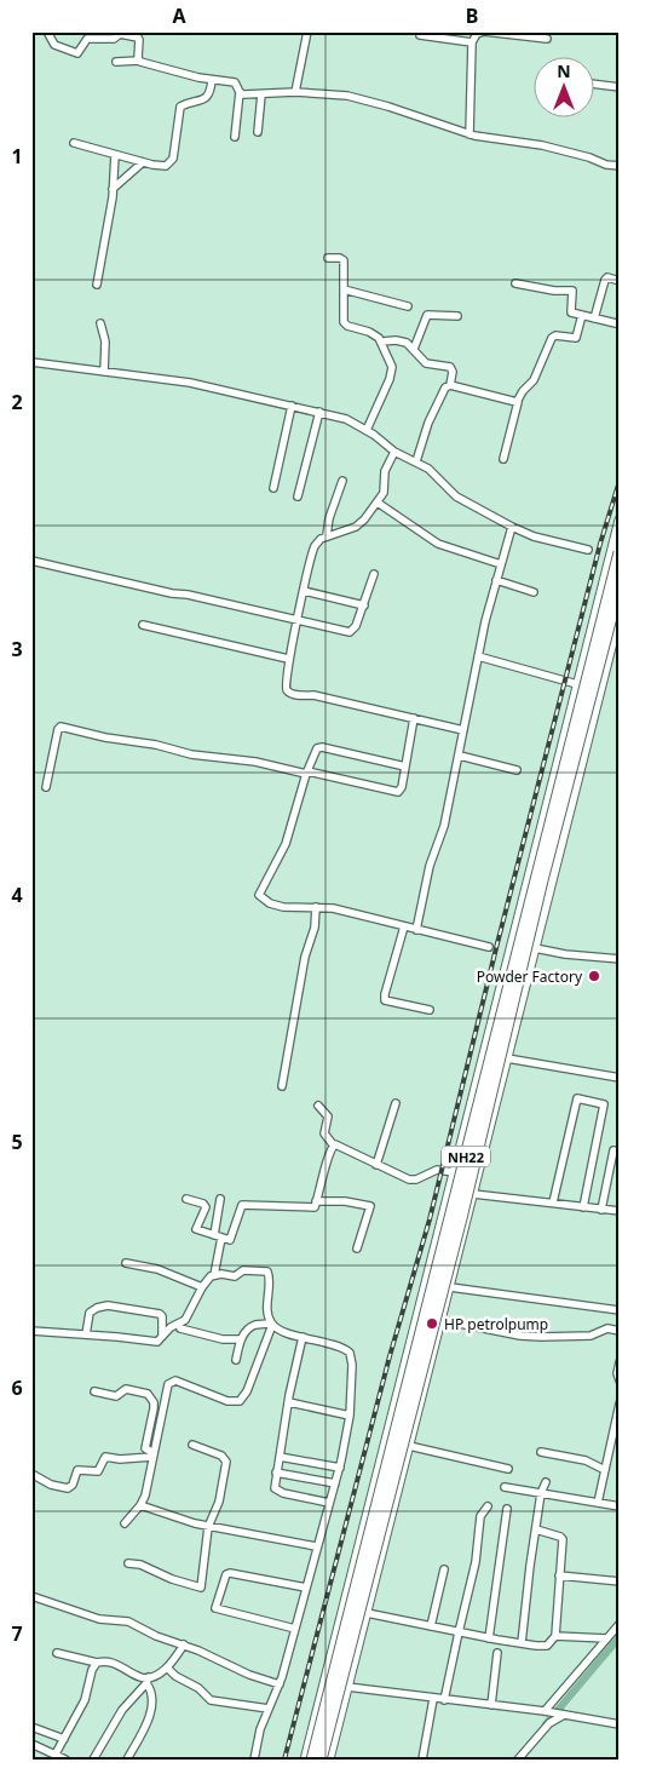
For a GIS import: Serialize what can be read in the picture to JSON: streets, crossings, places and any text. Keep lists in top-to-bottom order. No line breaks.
{"streets":{"highway":["NH22"]},"places":["Powder Factory","HP petrolpump"],"north":"top","grid":{"columns":["A","B"],"rows":["1","2","3","4","5","6","7"]}}
